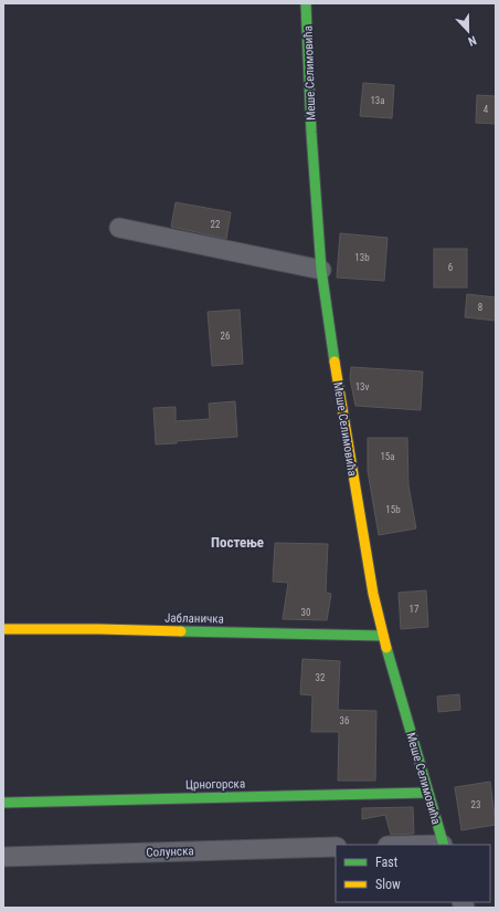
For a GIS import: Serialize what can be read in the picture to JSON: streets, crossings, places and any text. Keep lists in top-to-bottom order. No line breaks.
{"streets":{"street":["Меше Селимовића","Јабланичка","Црногорска","Солунска"]},"crossings":[["Меше Селимовића","Јабланичка"],["Меше Селимовића","Црногорска"]],"districts":["Постење"],"house_numbers":["13a","4","22","13b","6","8","26","13v","15a","15b","17","30","32","36","23"],"legend":["Fast","Slow"],"north":"bottom"}
